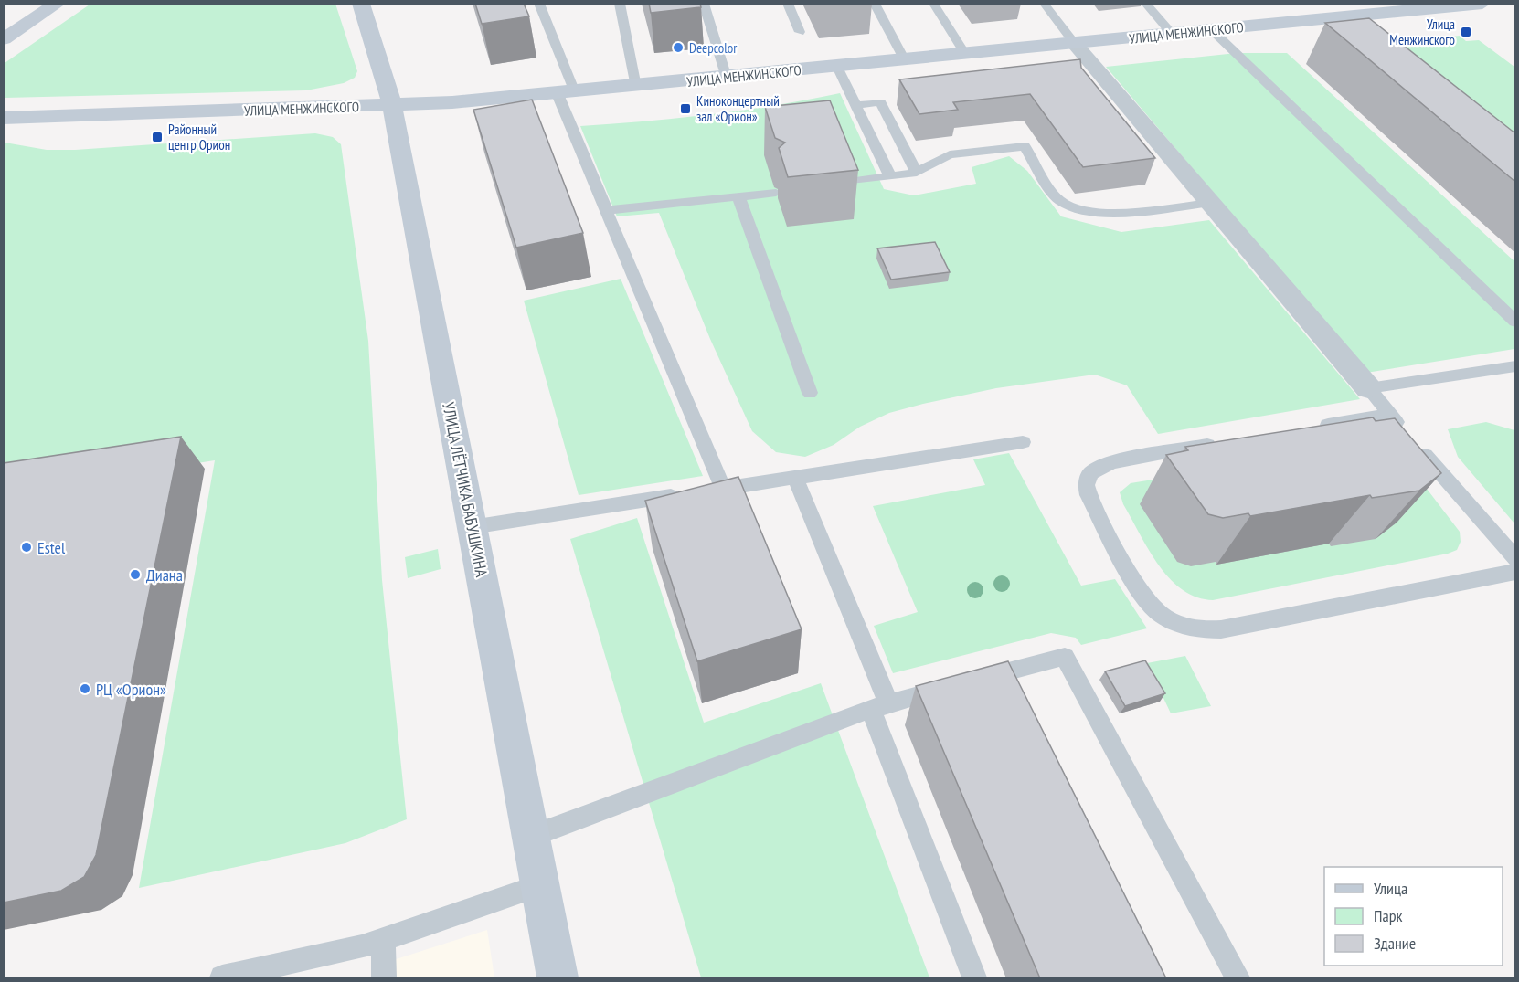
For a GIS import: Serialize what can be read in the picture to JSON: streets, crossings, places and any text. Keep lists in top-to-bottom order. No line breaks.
{"streets":{"main road":["УЛИЦА МЕНЖИНСКОГО","УЛИЦА ЛЁТЧИКА БАБУШКИНА"]},"crossings":[["УЛИЦА МЕНЖИНСКОГО","УЛИЦА ЛЁТЧИКА БАБУШКИНА"]],"places":{"transit":["Улица Менжинского","Киноконцертный зал «Орион»","Районный центр Орион"],"other":["Deepcolor","Estel","Диана","РЦ «Орион»"]},"legend":["Улица","Парк","Здание"]}
